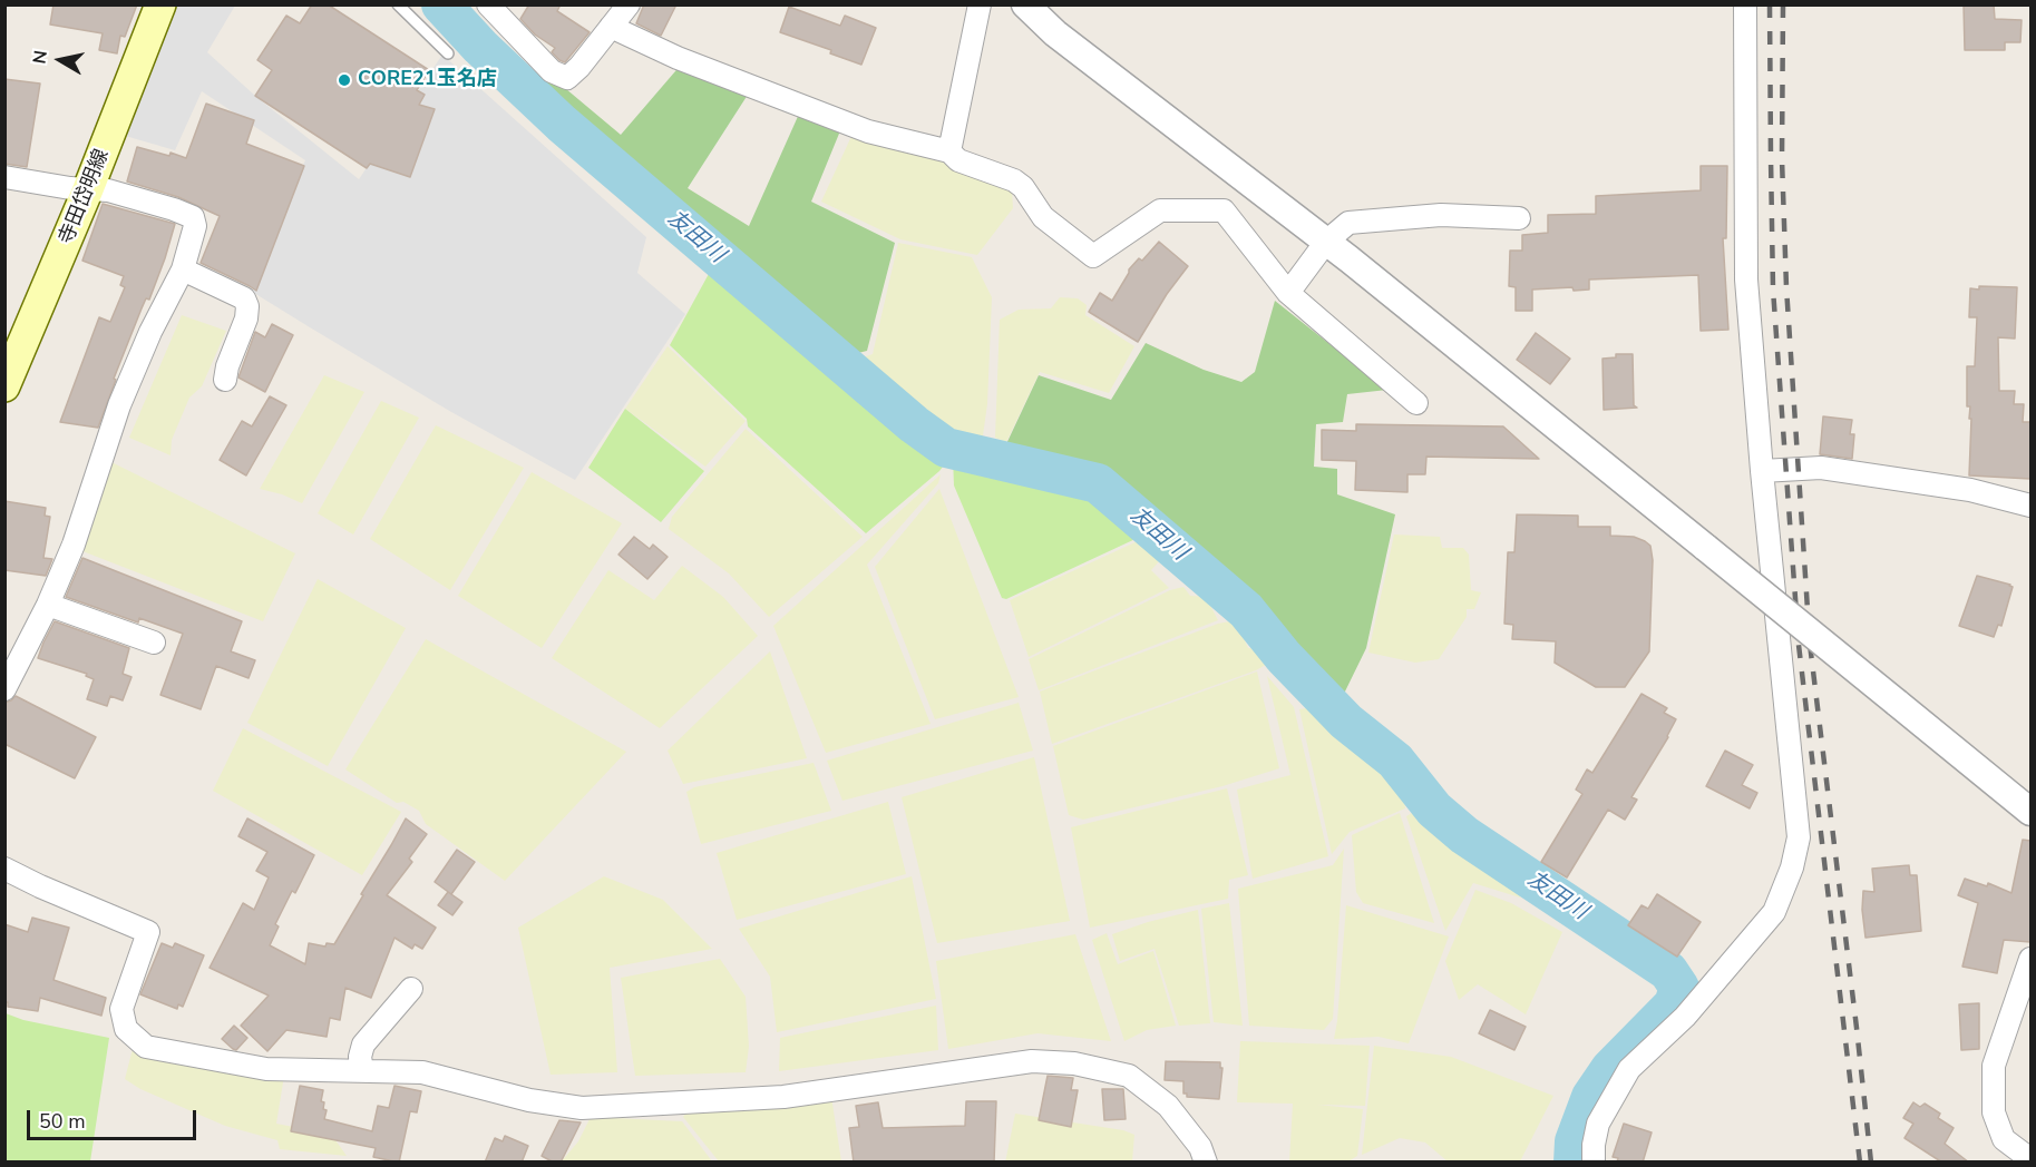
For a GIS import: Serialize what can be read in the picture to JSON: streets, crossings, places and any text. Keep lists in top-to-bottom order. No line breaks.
{"streets":{"main road":["寺田岱明線"]},"water":["友田川"],"places":["CORE21玉名店"],"scale_bar":"50 m","north":"left"}
